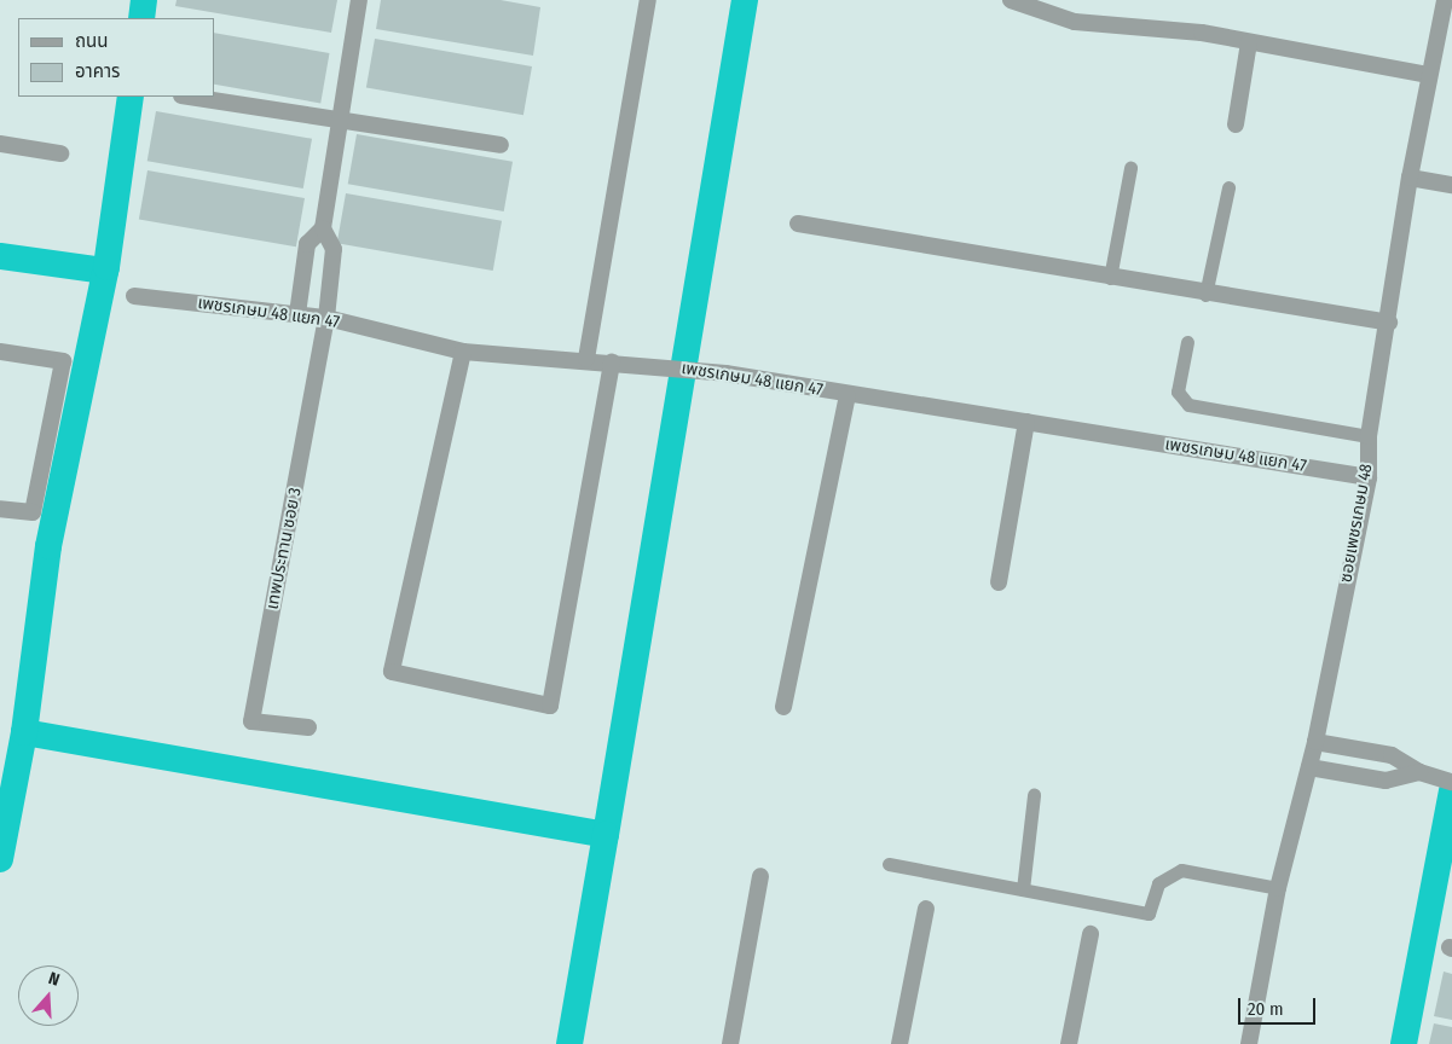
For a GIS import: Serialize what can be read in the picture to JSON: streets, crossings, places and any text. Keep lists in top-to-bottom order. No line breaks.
{"streets":{"street":["เพชรเกษม 48 แยก 47","ซอยเพชรเกษม 48","เทพประทาน ซอย 3"]},"crossings":[["เพชรเกษม 48 แยก 47","ซอยเพชรเกษม 48"],["เพชรเกษม 48 แยก 47","เทพประทาน ซอย 3"]],"legend":["ถนน","อาคาร"],"scale_bar":"20 m","north":"top"}
